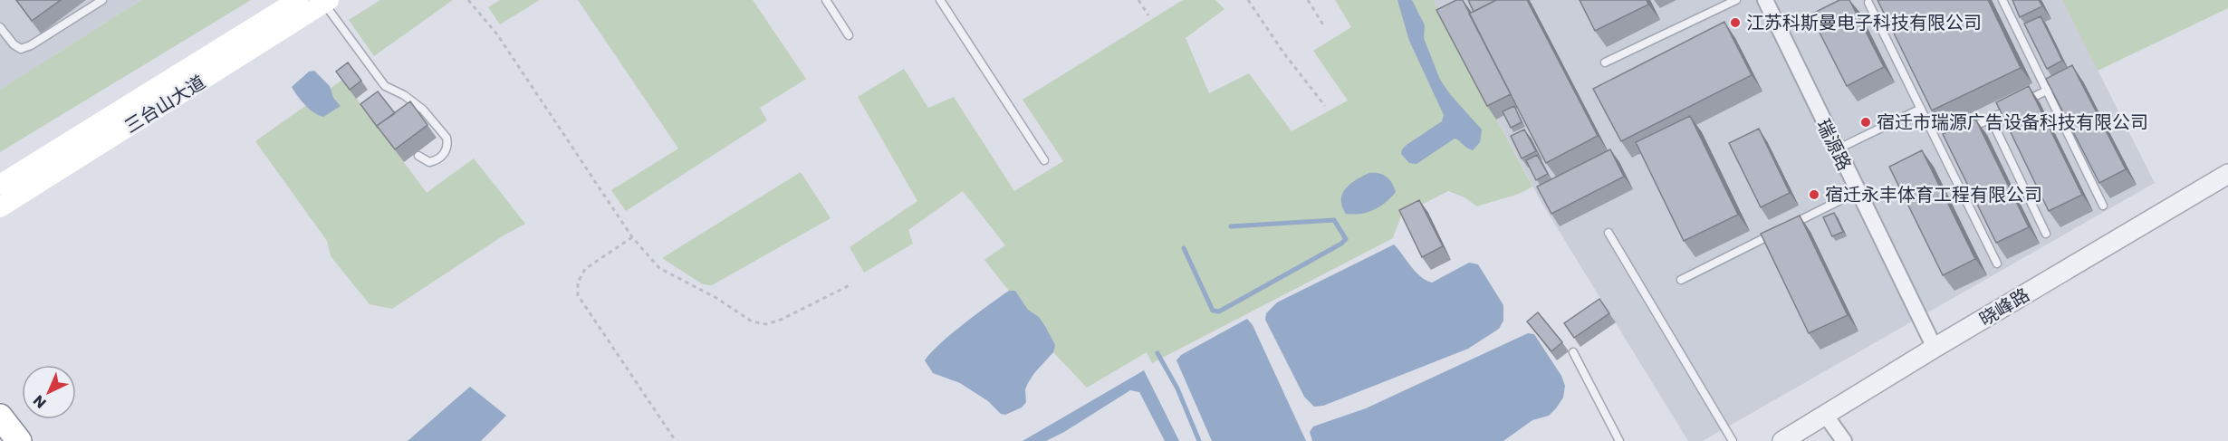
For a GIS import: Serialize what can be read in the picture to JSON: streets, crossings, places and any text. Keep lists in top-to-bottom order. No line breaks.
{"streets":{"main road":["三台山大道"],"street":["瑞源路","晓峰路"]},"crossings":[["瑞源路","晓峰路"]],"places":["江苏科斯曼电子科技有限公司","宿迁市瑞源广告设备科技有限公司","宿迁永丰体育工程有限公司"],"north":"bottom left"}
